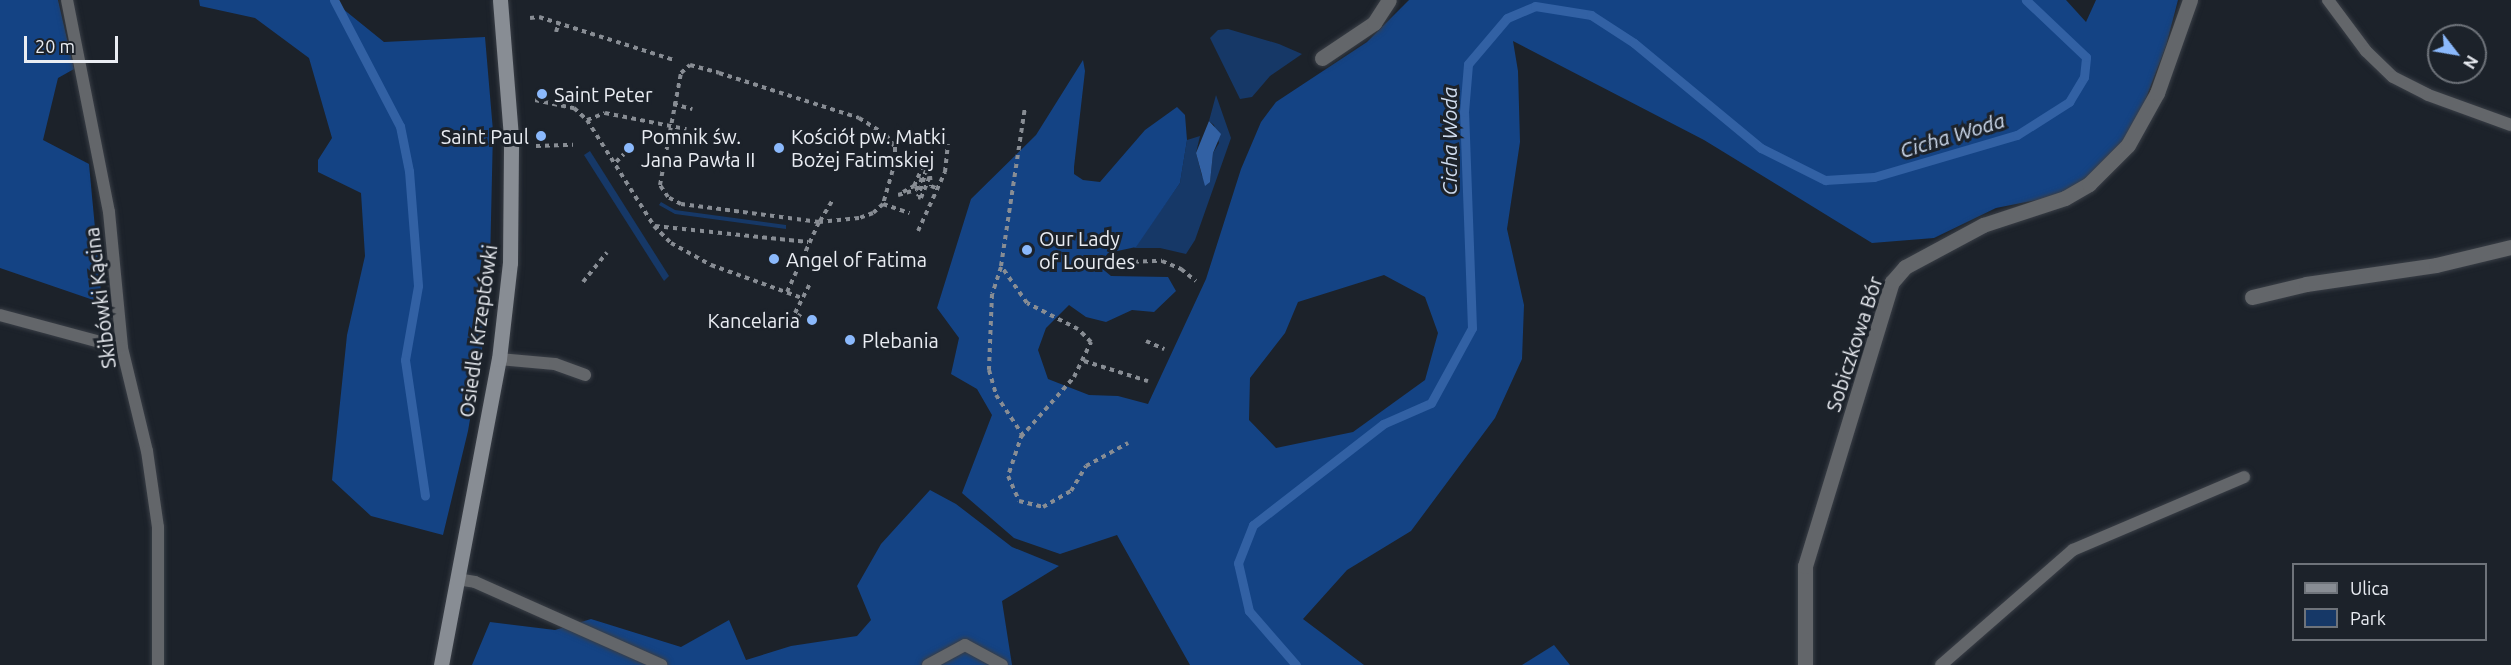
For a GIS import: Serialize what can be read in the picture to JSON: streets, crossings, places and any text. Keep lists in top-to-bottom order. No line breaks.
{"streets":{"main road":["Osiedle Krzeptówki"],"street":["Sobiczkowa Bór"],"lane":["Skibówki Kącina"]},"water":["Cicha Woda"],"places":["Saint Peter","Saint Paul","Pomnik św. Jana Pawła II","Kościół pw. Matki Bożej Fatimskiej","Our Lady of Lourdes","Angel of Fatima","Kancelaria","Plebania"],"legend":["Ulica","Park"],"scale_bar":"20 m","north":"bottom right"}
